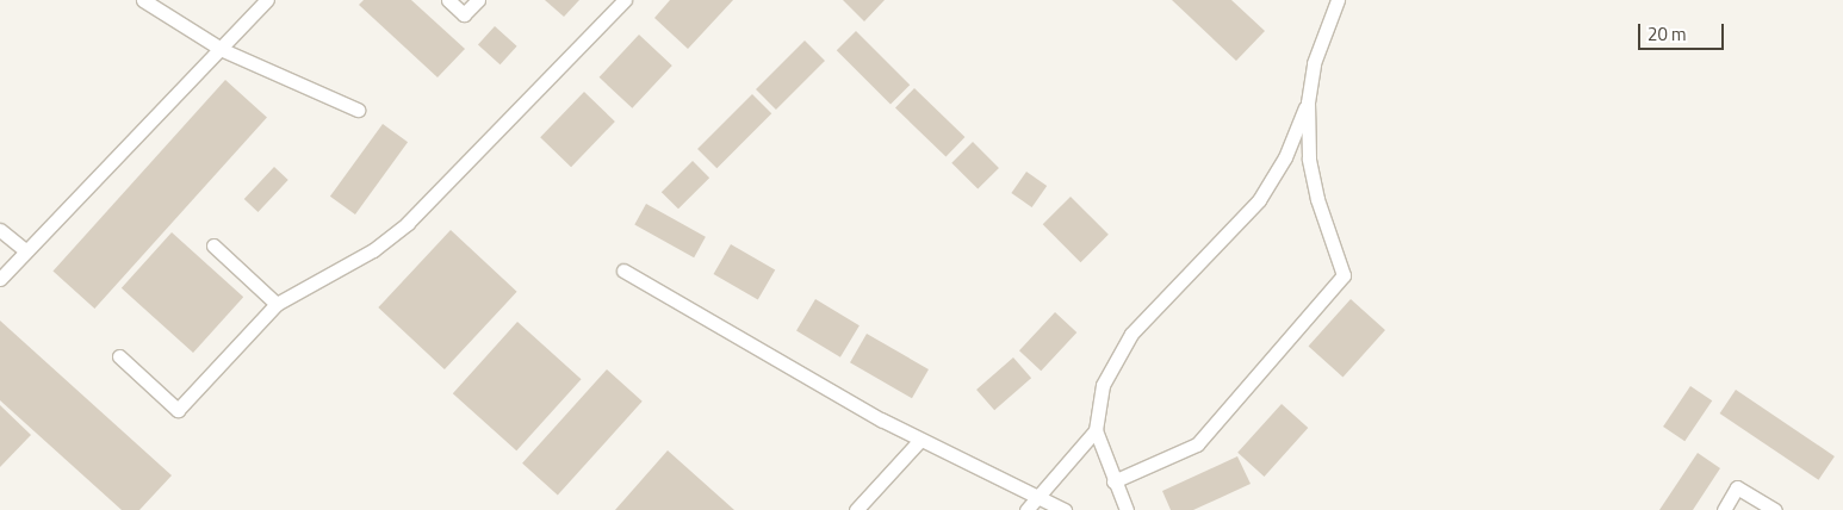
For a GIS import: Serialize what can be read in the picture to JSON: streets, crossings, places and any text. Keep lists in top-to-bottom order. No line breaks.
{"scale_bar":"20 m"}
